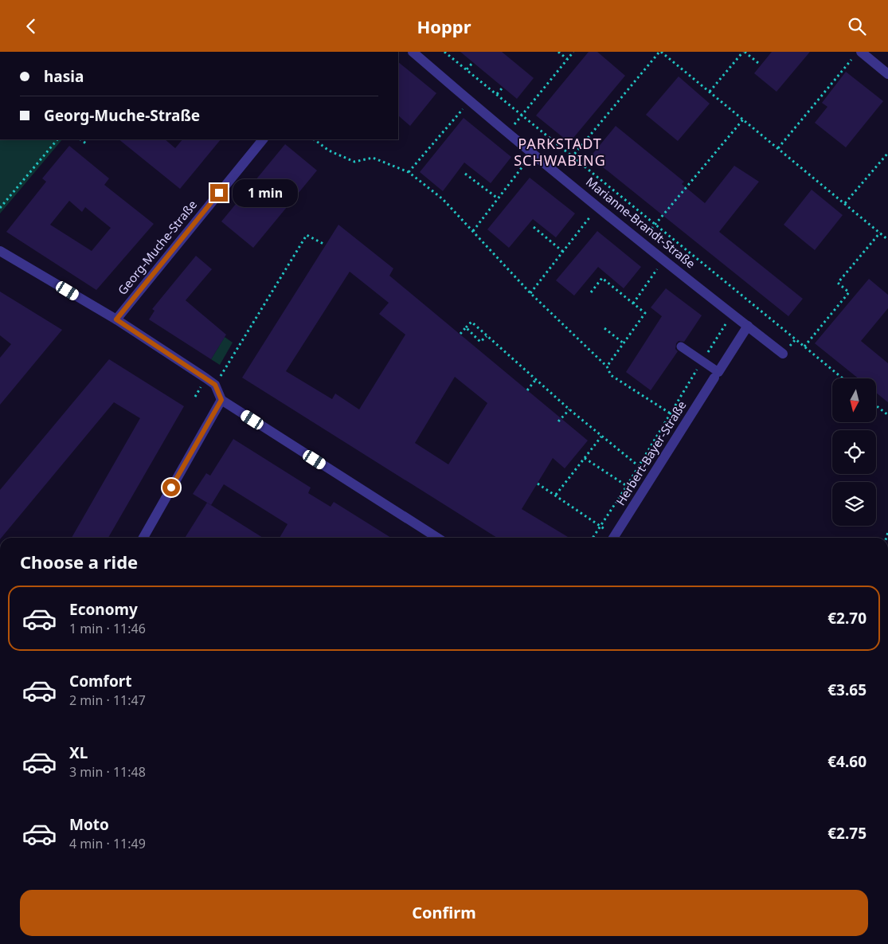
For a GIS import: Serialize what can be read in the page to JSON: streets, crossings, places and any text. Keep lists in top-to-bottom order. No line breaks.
{"streets":{"street":["Marianne-Brandt-Straße","Georg-Muche-Straße","Herbert-Bayer-Straße"]},"crossings":[["Marianne-Brandt-Straße","Herbert-Bayer-Straße"]],"districts":["PARKSTADT SCHWABING"],"north":"bottom","page":{"header":"Hoppr","banner":["hasia","Georg-Muche-Straße"],"bubble":"1 min","heading":"Choose a ride","list":[{"name":"Economy","note":"1 min · 11:46","value":"€2.70"},{"name":"Comfort","note":"2 min · 11:47","value":"€3.65"},{"name":"XL","note":"3 min · 11:48","value":"€4.60"},{"name":"Moto","note":"4 min · 11:49","value":"€2.75"}],"buttons":"Confirm"}}
